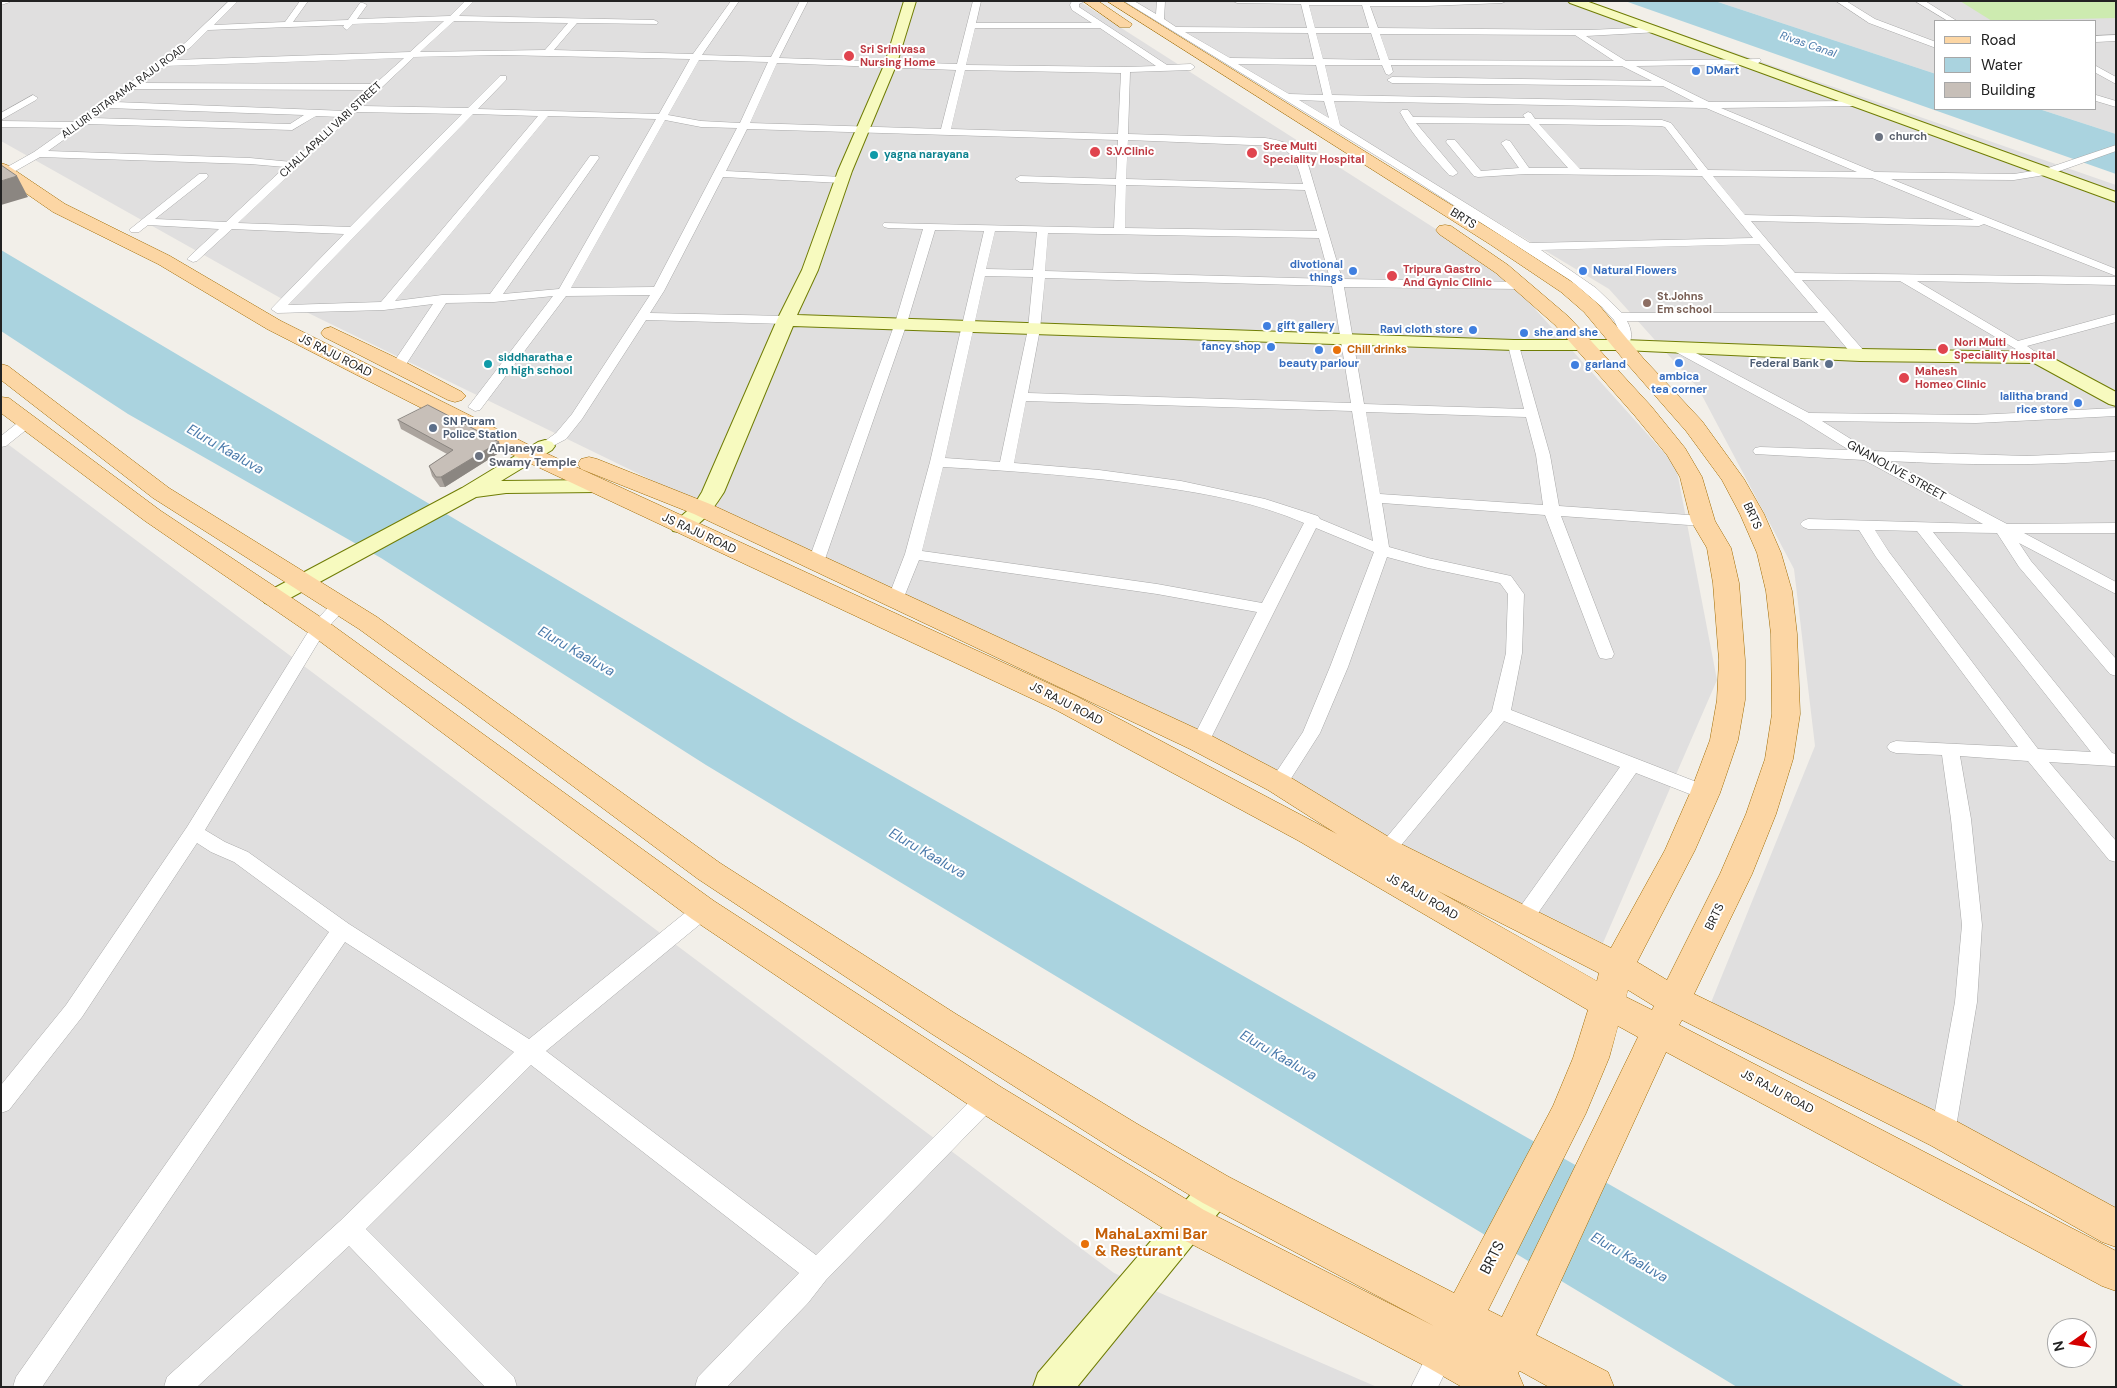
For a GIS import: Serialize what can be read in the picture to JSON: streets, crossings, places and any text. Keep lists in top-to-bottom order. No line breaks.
{"streets":{"main road":["BRTS","JS RAJU ROAD"],"street":["ALLURI SITARAMA RAJU ROAD","CHALLAPALLI VARI STREET","GNANOLIVE STREET"]},"crossings":[["ALLURI SITARAMA RAJU ROAD","JS RAJU ROAD"],["CHALLAPALLI VARI STREET","JS RAJU ROAD"],["BRTS","JS RAJU ROAD"]],"water":["Rivas Canal","Eluru Kaaluva"],"places":["Sri Srinivasa Nursing Home","DMart","church","S.V.Clinic","Sree Multi Speciality Hospital","yagna narayana","divotional things","Natural Flowers","Tripura Gastro And Gynic Clinic","St.Johns Em school","gift gallery","Ravi cloth store","she and she","fancy shop","Nori Multi Speciality Hospital","beauty parlour","Chill drinks","ambica tea corner","siddharatha e m high school","Federal Bank","garland","Mahesh Homeo Clinic","lalitha brand rice store","SN Puram Police Station","Anjaneya Swamy Temple","MahaLaxmi Bar & Resturant"],"legend":["Road","Water","Building"],"north":"left"}
